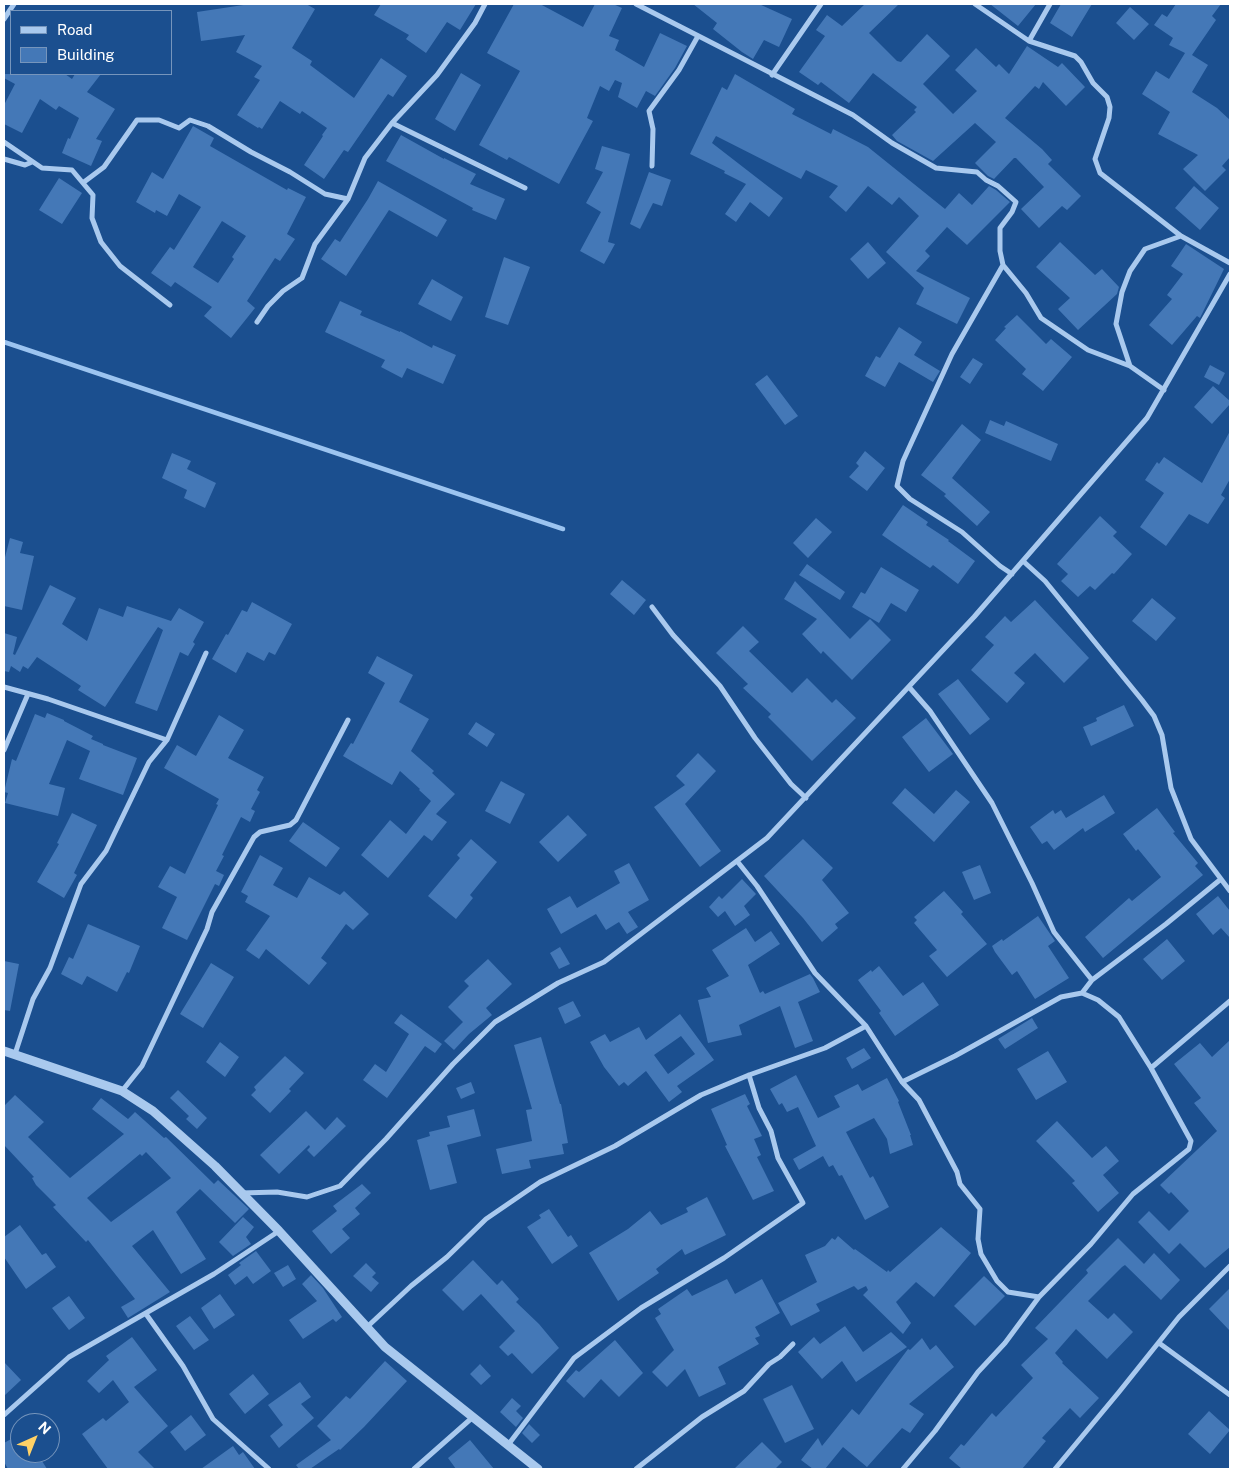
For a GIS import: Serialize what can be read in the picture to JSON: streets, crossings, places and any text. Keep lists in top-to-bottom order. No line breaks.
{"legend":["Road","Building"],"north":"top right"}
